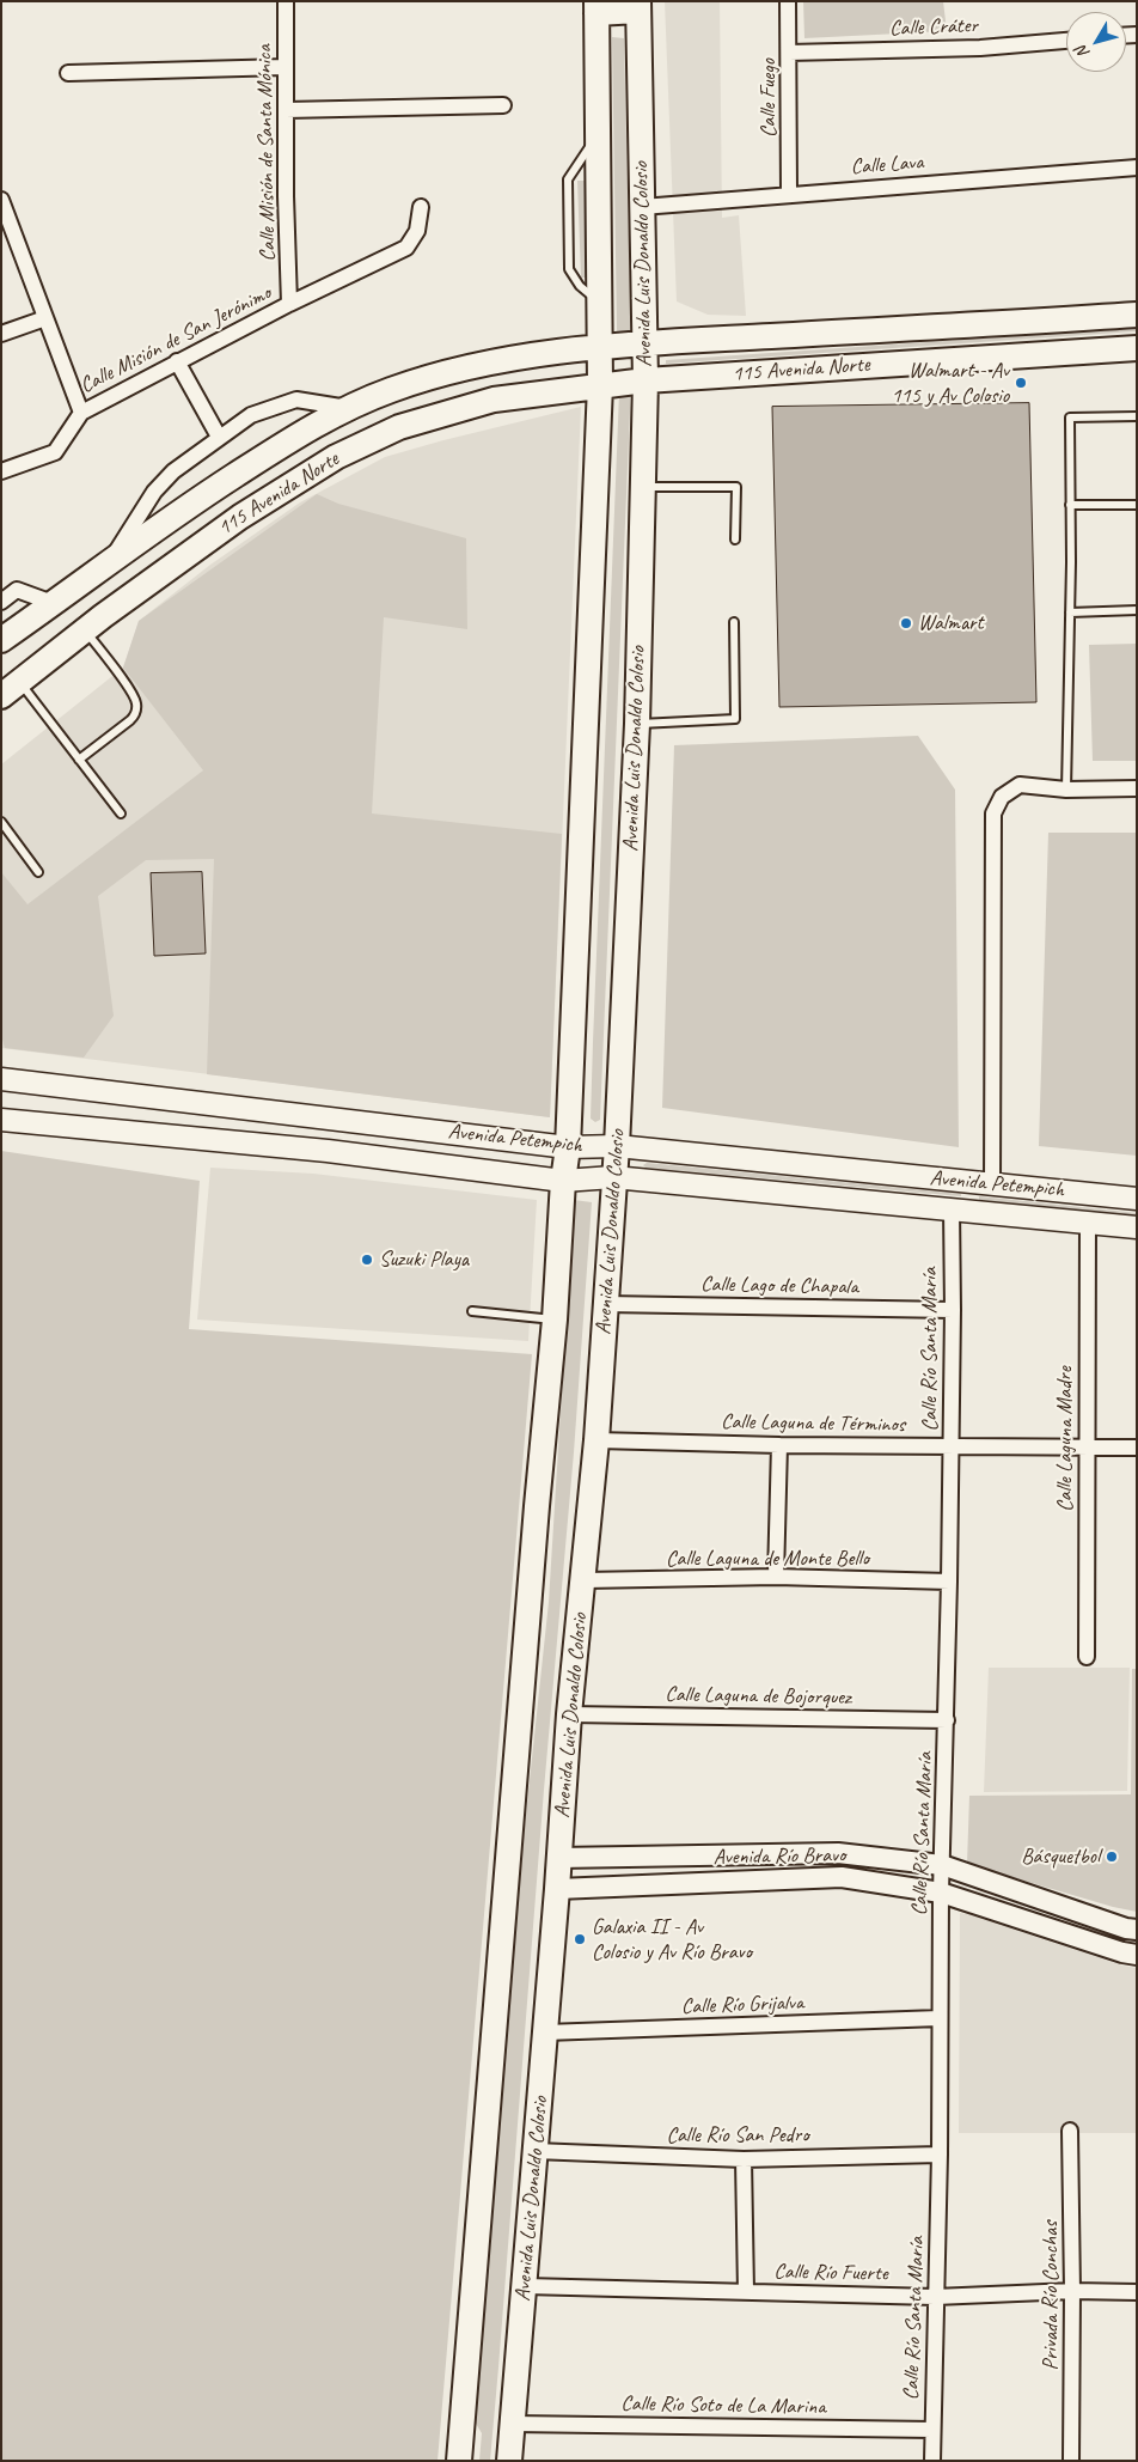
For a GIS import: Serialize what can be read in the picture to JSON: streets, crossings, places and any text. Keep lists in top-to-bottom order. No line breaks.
{"streets":{"main road":["Avenida Luis Donaldo Colosio","115 Avenida Norte","Avenida Petempich"],"street":["Calle Cráter","Calle Fuego","Calle Misión de Santa Mónica","Calle Lava","Calle Misión de San Jerónimo","Calle Lago de Chapala","Calle Río Santa María","Calle Laguna de Términos","Calle Laguna Madre","Calle Laguna de Monte Bello","Calle Laguna de Bojorquez","Avenida Río Bravo","Calle Río Grijalva","Calle Río San Pedro","Calle Río Fuerte","Privada Río Conchas","Calle Río Soto de La Marina"]},"crossings":[["Calle Cráter","Calle Fuego"],["Calle Fuego","Calle Lava"],["Calle Misión de Santa Mónica","Calle Misión de San Jerónimo"],["Calle Lava","Avenida Luis Donaldo Colosio"],["Avenida Luis Donaldo Colosio","115 Avenida Norte"],["Avenida Luis Donaldo Colosio","Avenida Petempich"],["Avenida Luis Donaldo Colosio","Calle Lago de Chapala"],["Avenida Luis Donaldo Colosio","Calle Laguna de Términos"],["Avenida Luis Donaldo Colosio","Calle Laguna de Monte Bello"],["Avenida Luis Donaldo Colosio","Calle Laguna de Bojorquez"],["Avenida Luis Donaldo Colosio","Avenida Río Bravo"],["Avenida Luis Donaldo Colosio","Calle Río Grijalva"],["Avenida Luis Donaldo Colosio","Calle Río San Pedro"],["Avenida Luis Donaldo Colosio","Calle Río Fuerte"],["Avenida Luis Donaldo Colosio","Calle Río Soto de La Marina"],["Avenida Petempich","Calle Río Santa María"],["Avenida Petempich","Calle Laguna Madre"],["Calle Lago de Chapala","Calle Río Santa María"],["Calle Río Santa María","Calle Laguna de Términos"],["Calle Río Santa María","Calle Laguna de Monte Bello"],["Calle Río Santa María","Calle Laguna de Bojorquez"],["Calle Río Santa María","Avenida Río Bravo"],["Calle Río Santa María","Calle Río Grijalva"],["Calle Río Santa María","Calle Río San Pedro"],["Calle Río Santa María","Calle Río Fuerte"],["Calle Río Santa María","Calle Río Soto de La Marina"],["Calle Laguna de Términos","Calle Laguna Madre"],["Calle Río Fuerte","Privada Río Conchas"]],"places":["Walmart - Av 115 y Av Colosio","Walmart","Suzuki Playa","Básquetbol","Galaxia II - Av Colosio y Av Río Bravo"],"north":"bottom left"}
